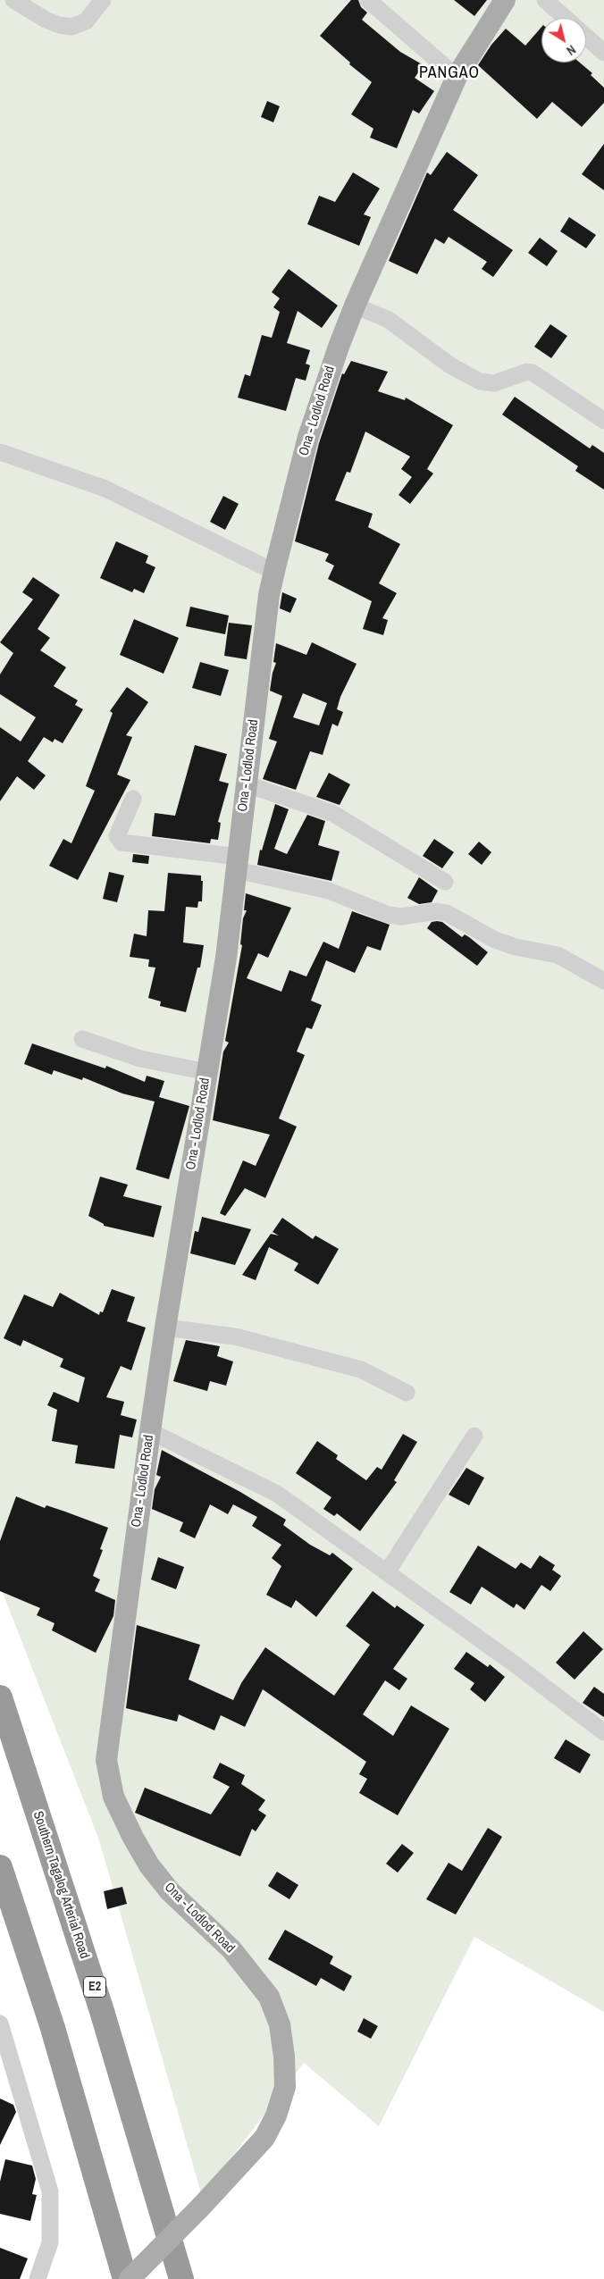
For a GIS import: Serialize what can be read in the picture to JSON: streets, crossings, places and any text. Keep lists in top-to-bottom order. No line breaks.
{"streets":{"highway":["Southern Tagalog Arterial Road","E2"],"main road":["Ona - Lodlod Road"]},"districts":["PANGAO"],"north":"bottom right"}
